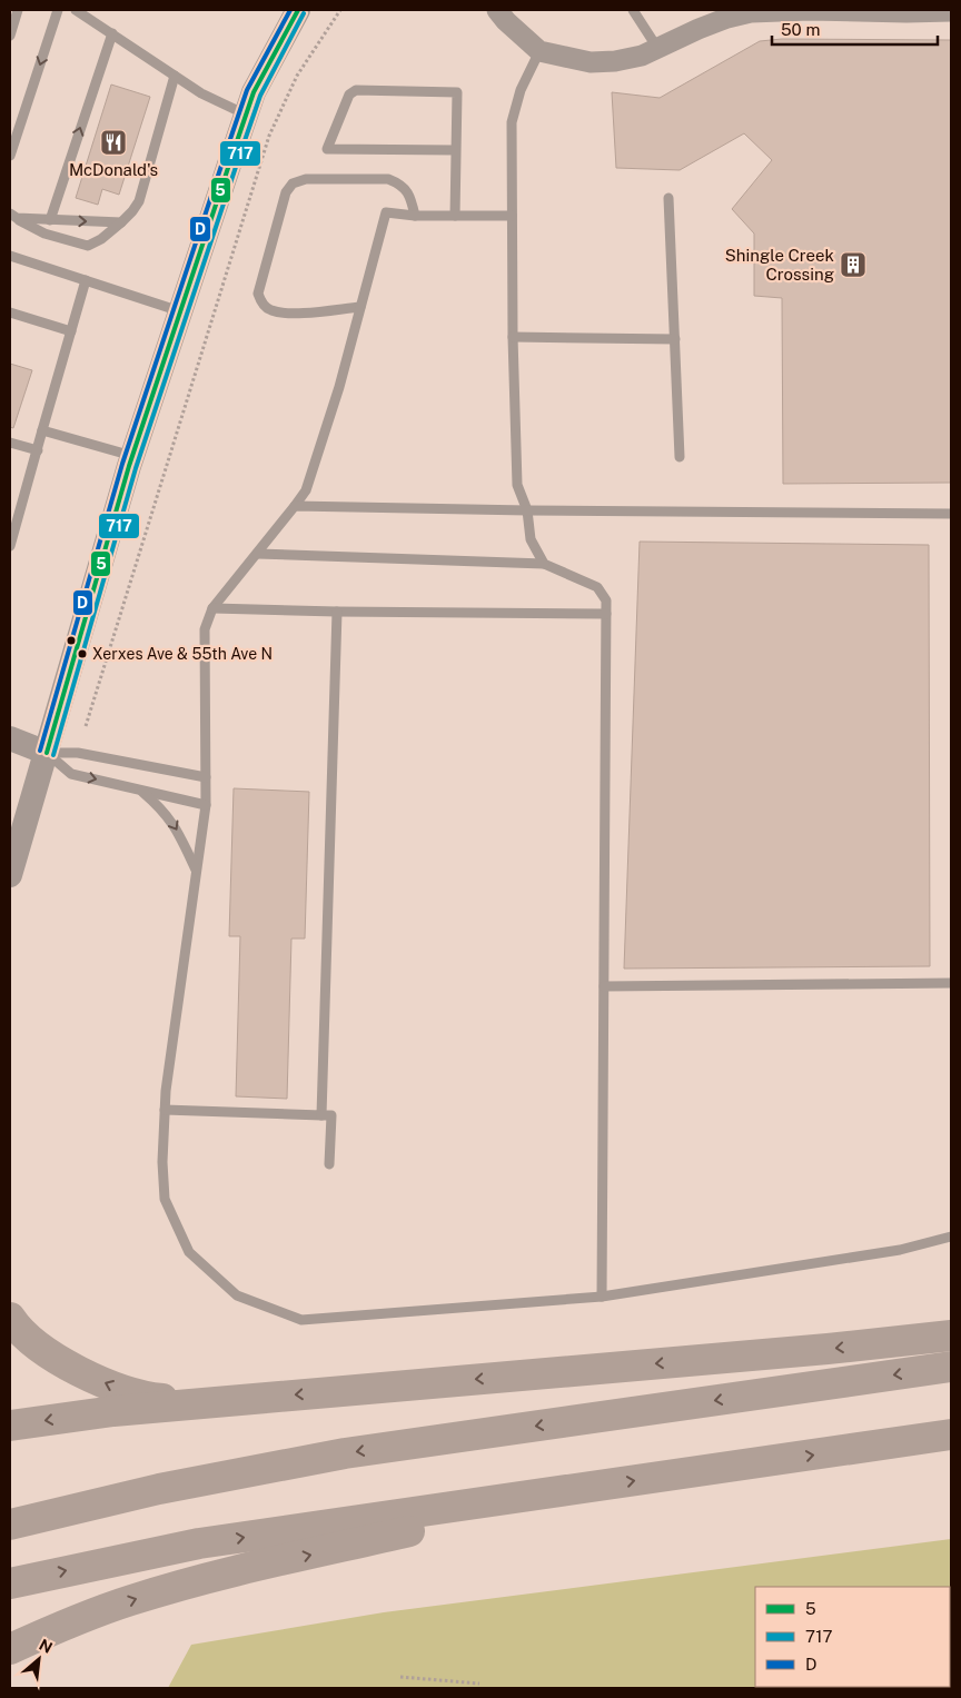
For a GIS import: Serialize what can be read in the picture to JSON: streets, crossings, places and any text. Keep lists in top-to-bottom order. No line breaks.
{"places":{"restaurant":["McDonald's"],"building":["Shingle Creek Crossing"],"other":["Xerxes Ave & 55th Ave N"]},"lines":["transit line 5","transit line D","transit line 717"],"legend":["5","717","D"],"scale_bar":"50 m","north":"top right"}
